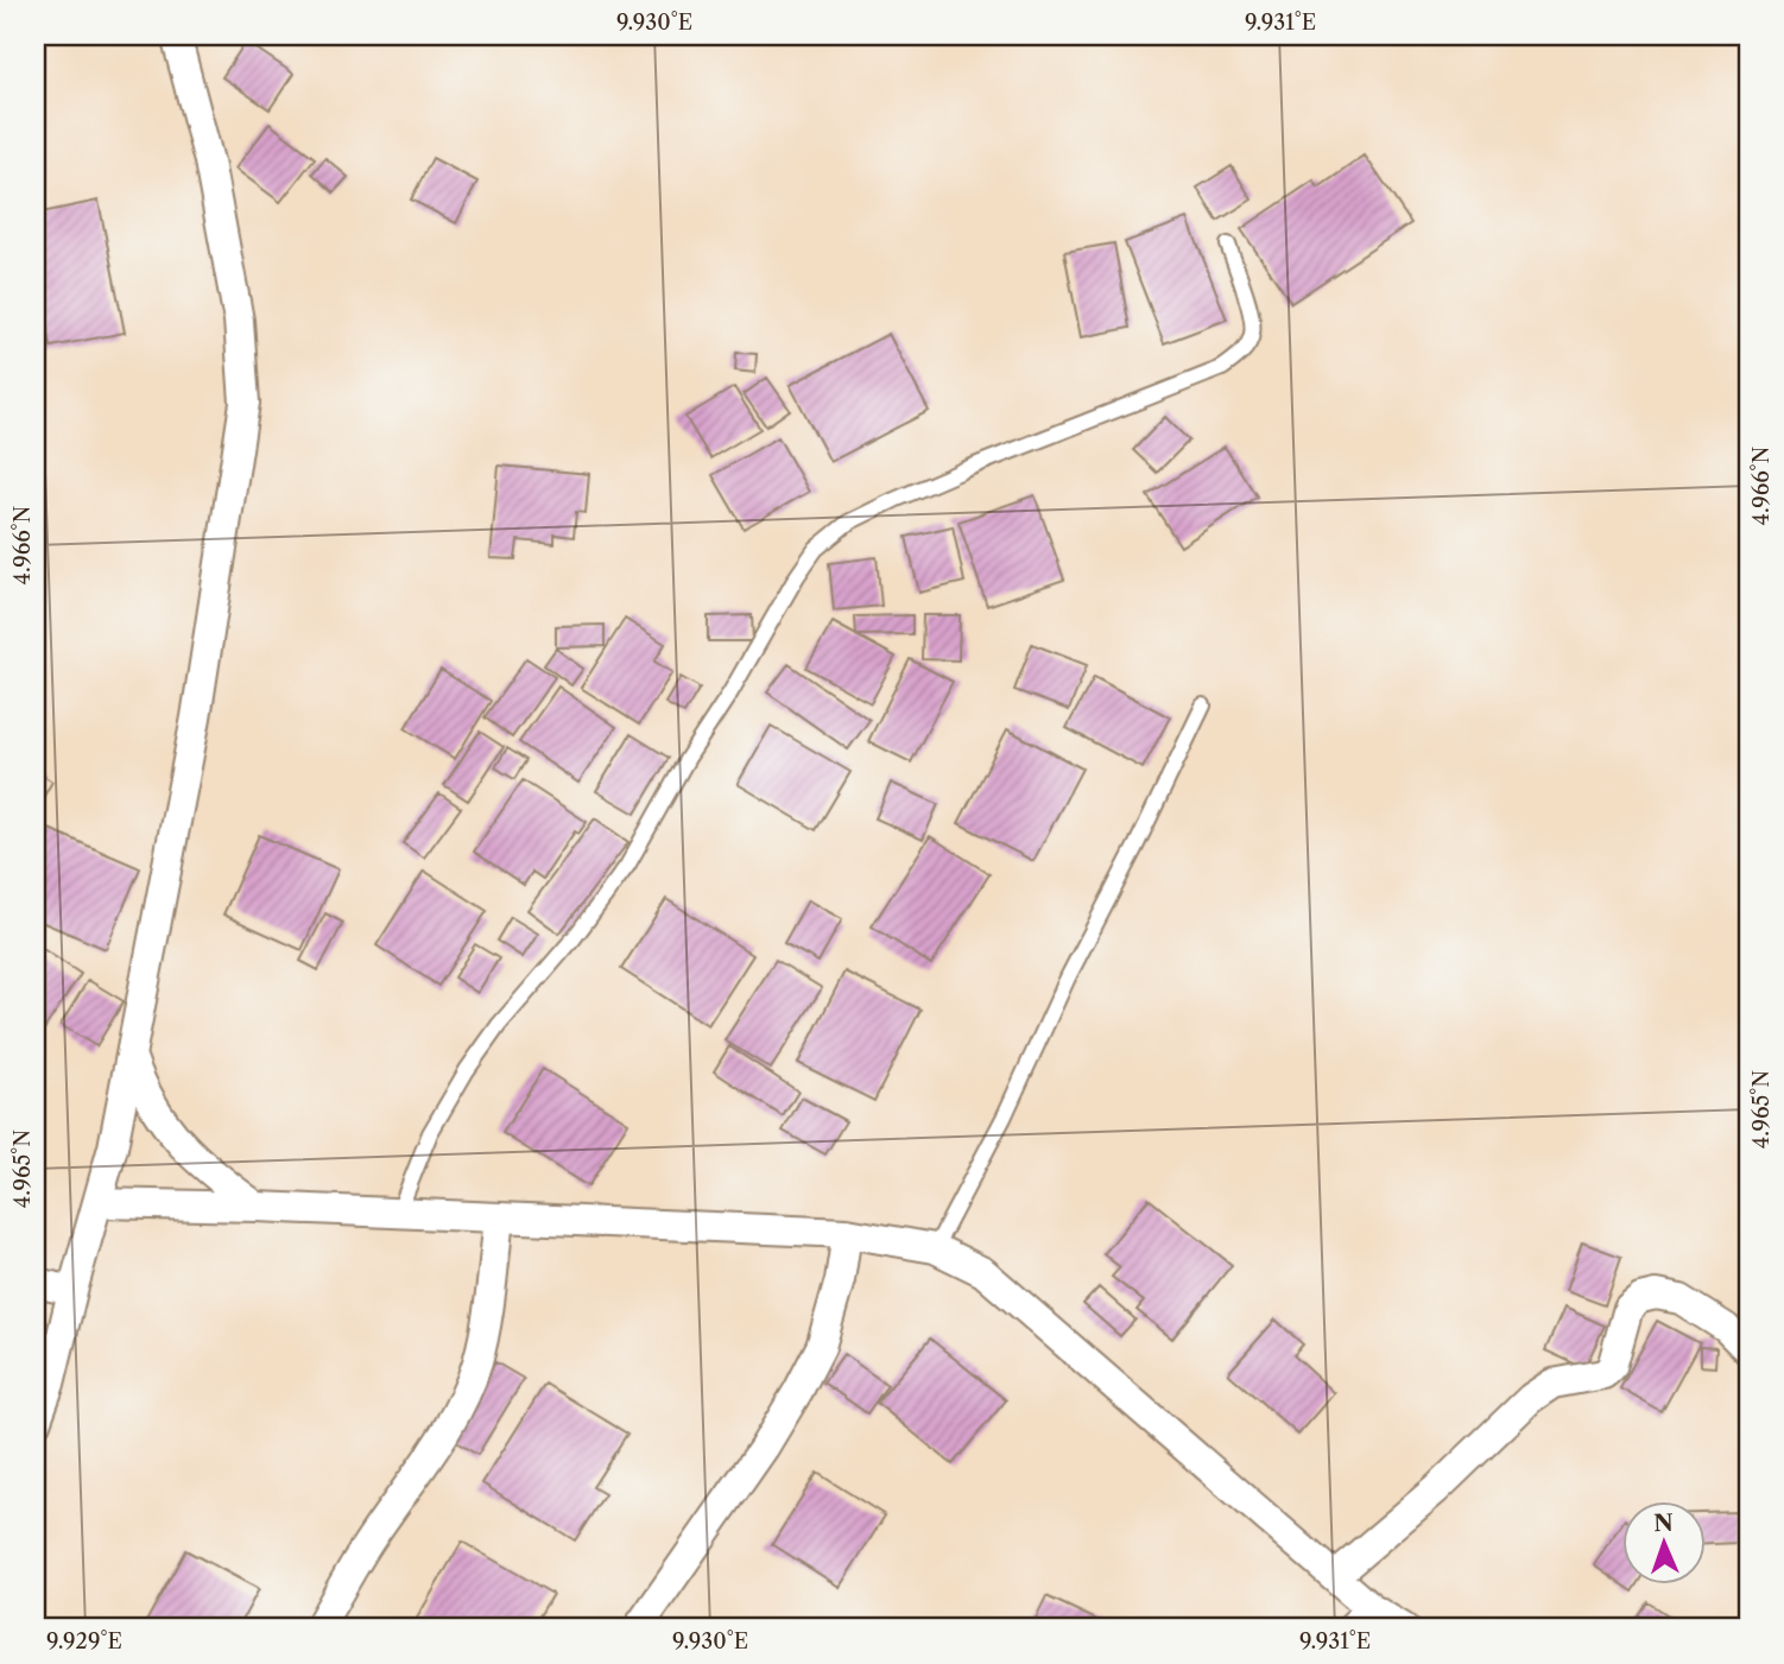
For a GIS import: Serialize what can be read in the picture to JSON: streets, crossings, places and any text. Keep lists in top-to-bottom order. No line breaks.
{"north":"top","coordinates":["9.930°E","9.931°E","4.966°N","4.965°N","9.929°E"]}
